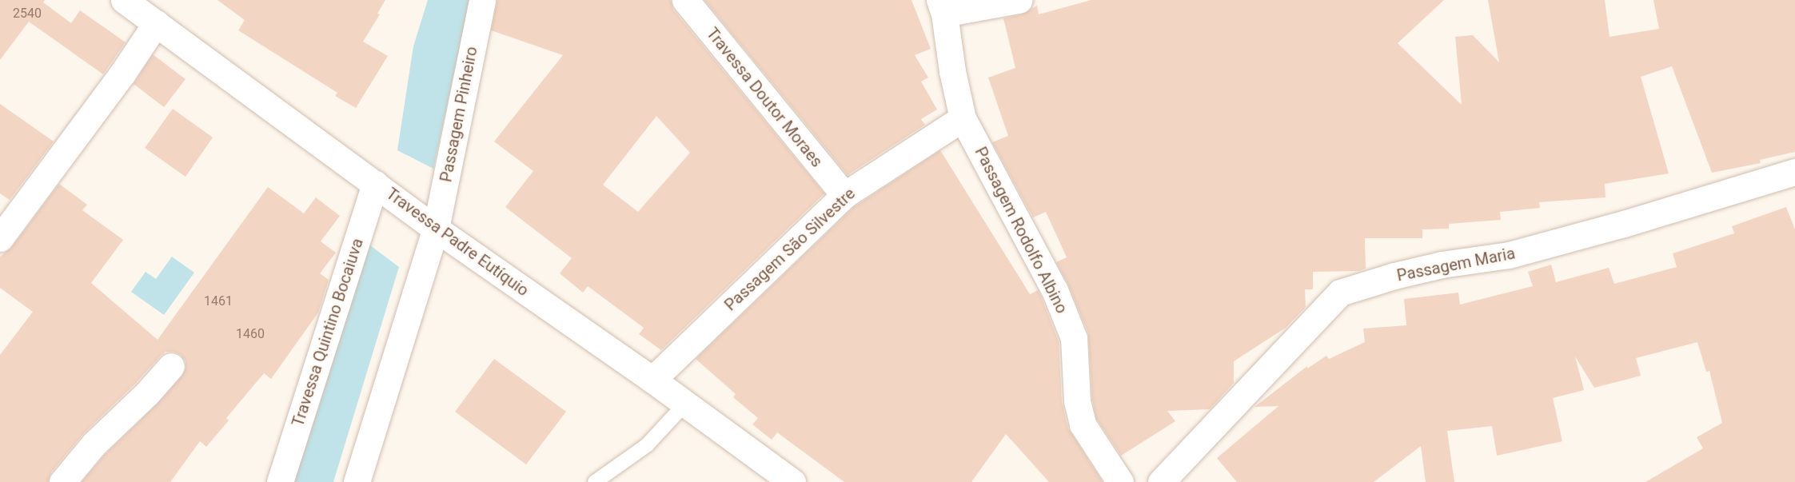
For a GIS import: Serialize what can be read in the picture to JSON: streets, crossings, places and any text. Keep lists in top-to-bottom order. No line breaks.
{"streets":{"street":["Travessa Doutor Moraes","Passagem Pinheiro","Passagem Rodolfo Albino","Travessa Padre Eutíquio","Passagem São Silvestre","Passagem Maria","Travessa Quintino Bocaiuva"]},"crossings":[["Travessa Doutor Moraes","Passagem São Silvestre"],["Passagem Pinheiro","Travessa Padre Eutíquio"],["Passagem Rodolfo Albino","Passagem São Silvestre"],["Travessa Padre Eutíquio","Passagem São Silvestre"],["Travessa Padre Eutíquio","Travessa Quintino Bocaiuva"]],"house_numbers":["2540","1461","1460"]}
